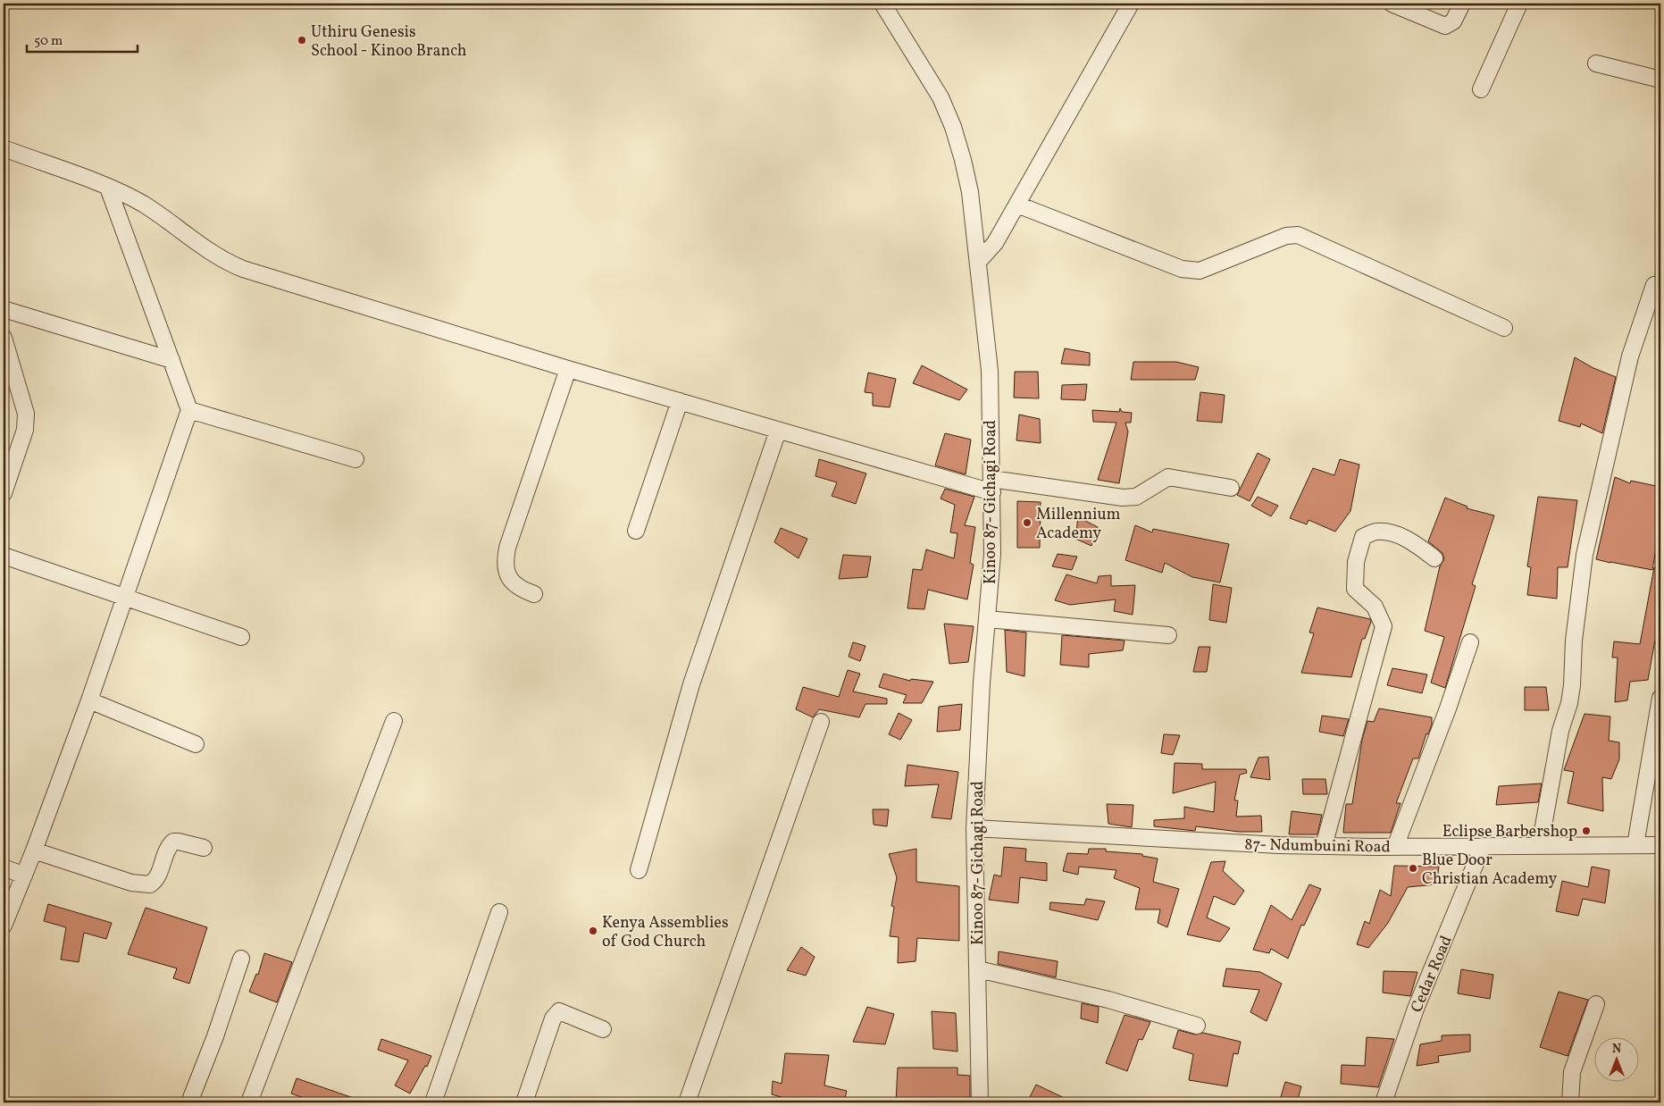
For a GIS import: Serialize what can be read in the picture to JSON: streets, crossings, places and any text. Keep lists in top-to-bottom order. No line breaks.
{"streets":{"street":["Kinoo 87- Gichagi Road","87- Ndumbuini Road","Cedar Road"]},"crossings":[["Kinoo 87- Gichagi Road","87- Ndumbuini Road"],["87- Ndumbuini Road","Cedar Road"]],"places":["Uthiru Genesis School - Kinoo Branch","Millennium Academy","Eclipse Barbershop","Blue Door Christian Academy","Kenya Assemblies of God Church"],"scale_bar":"50 m","north":"top"}
